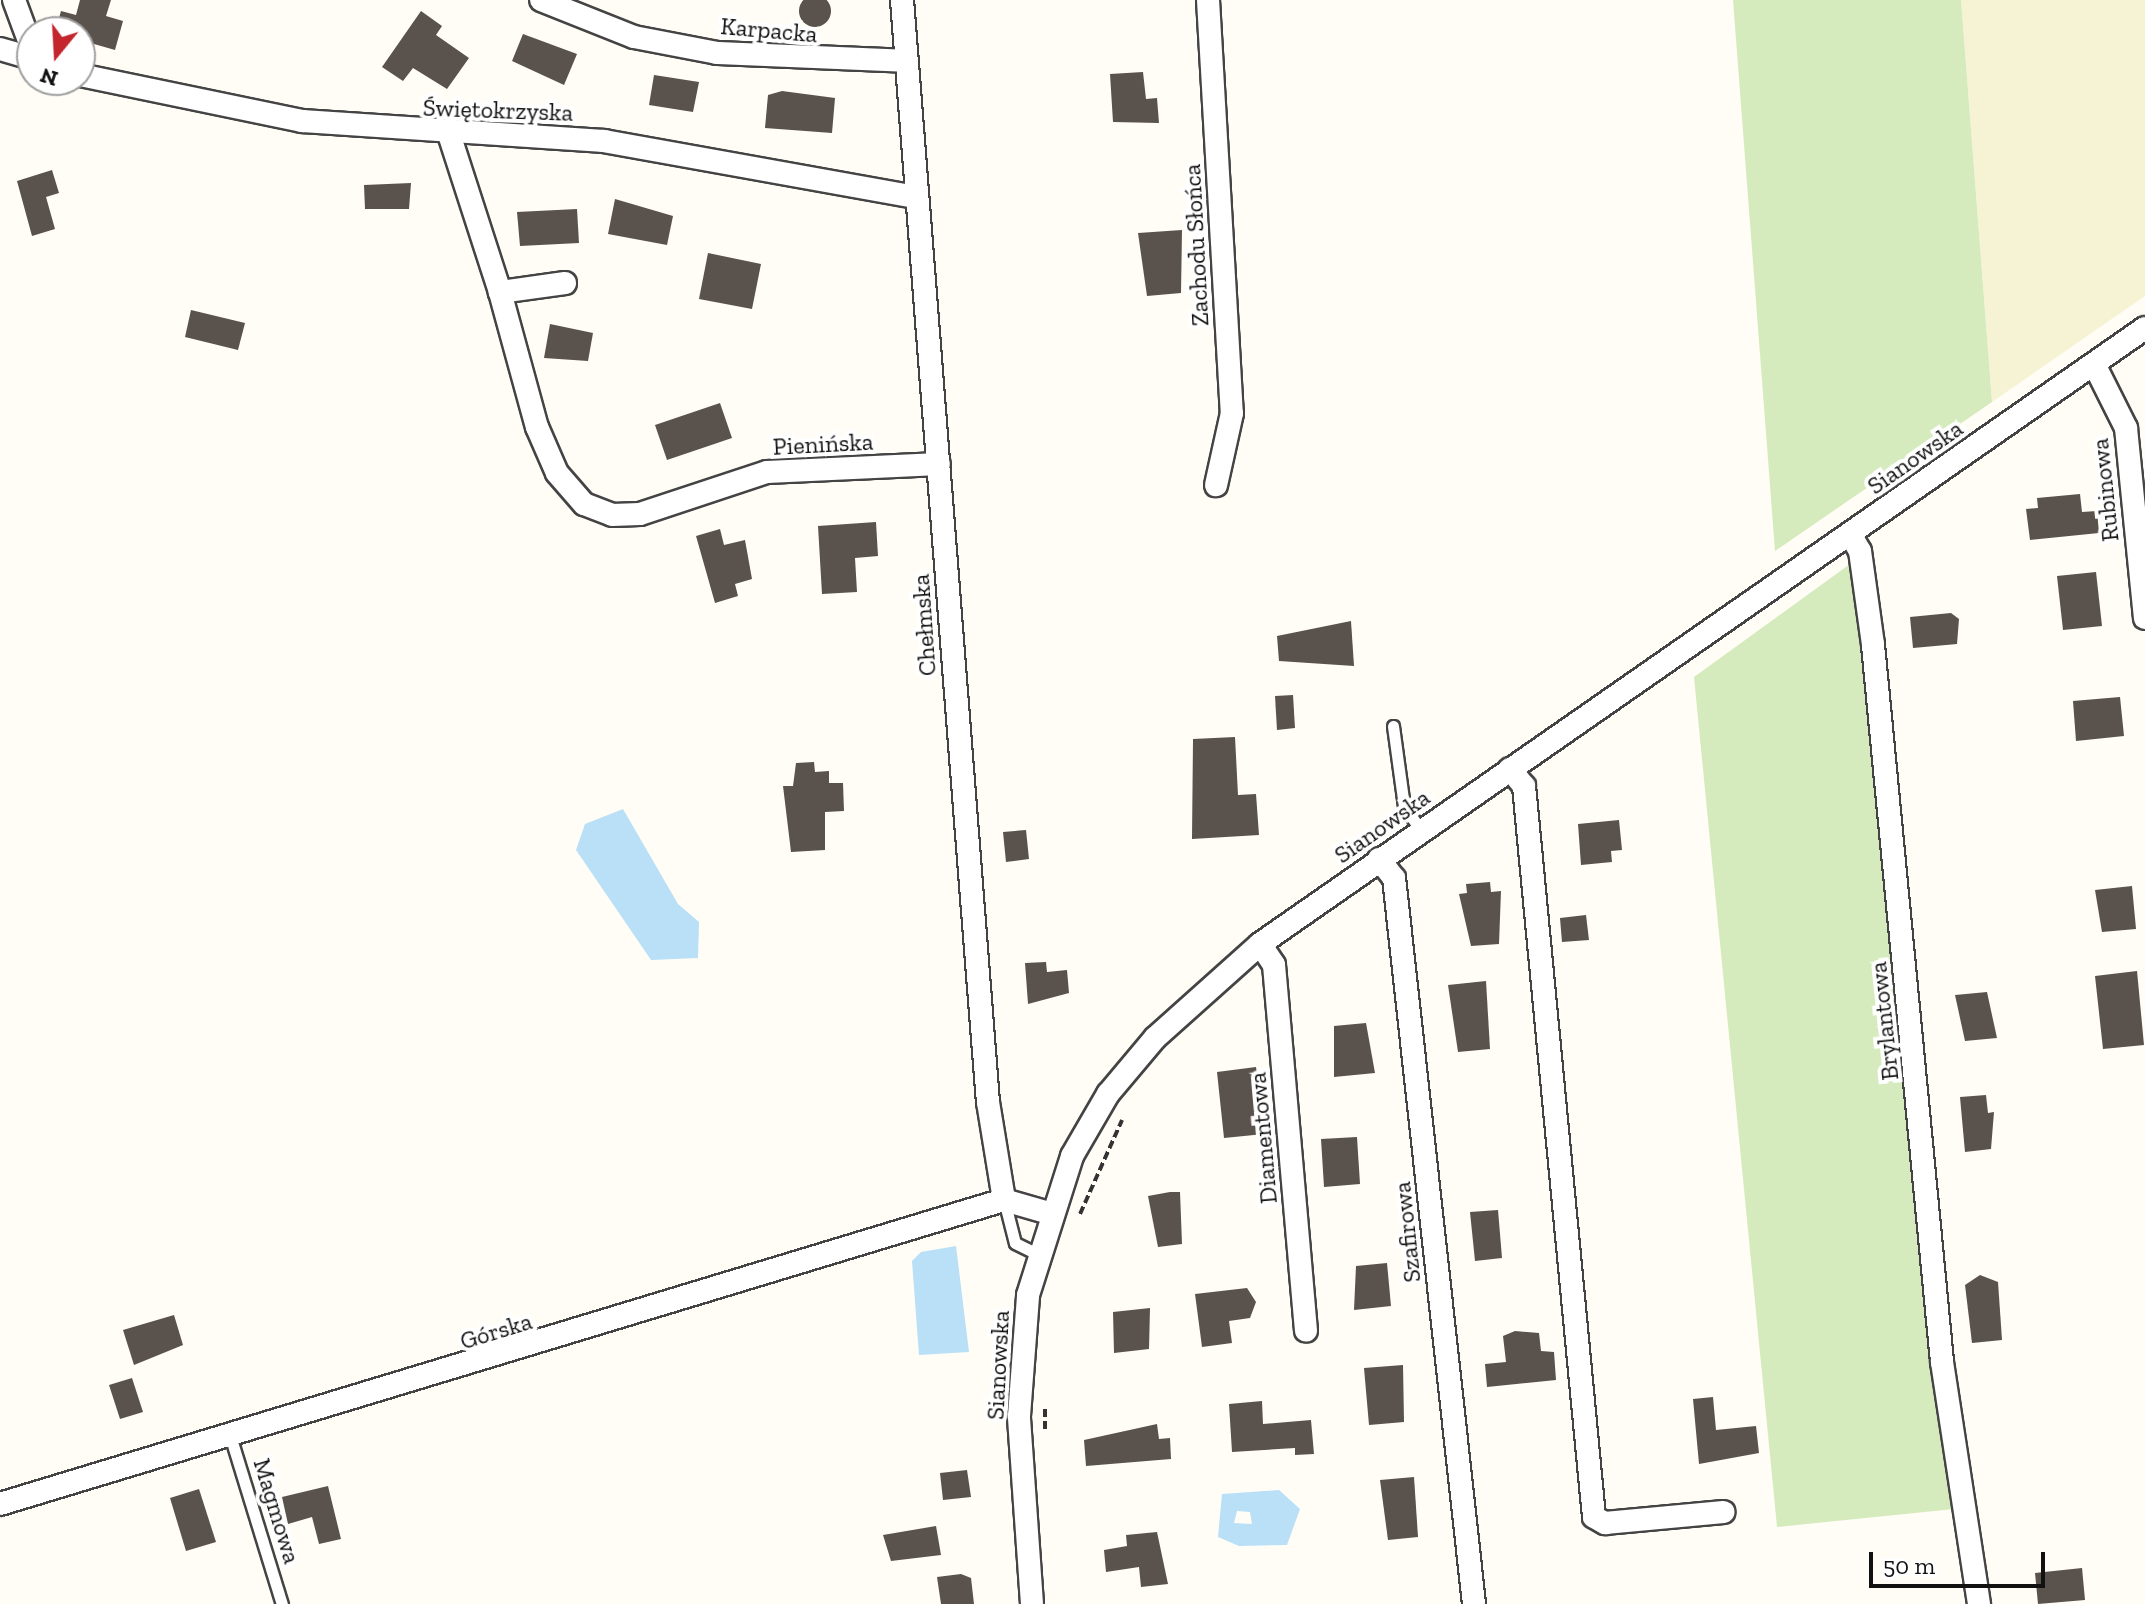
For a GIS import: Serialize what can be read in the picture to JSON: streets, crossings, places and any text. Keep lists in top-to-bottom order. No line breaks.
{"streets":{"street":["Karpacka","Świętokrzyska","Zachodu Słońca","Pienińska","Sianowska","Rubinowa","Chełmska","Brylantowa","Diamentowa","Szafirowa","Górska"],"lane":["Magmowa"]},"crossings":[["Karpacka","Chełmska"],["Świętokrzyska","Chełmska"],["Pienińska","Chełmska"],["Sianowska","Rubinowa"],["Sianowska","Brylantowa"],["Sianowska","Diamentowa"],["Sianowska","Szafirowa"],["Chełmska","Górska"],["Górska","Magmowa"]],"scale_bar":"50 m","north":"bottom"}
